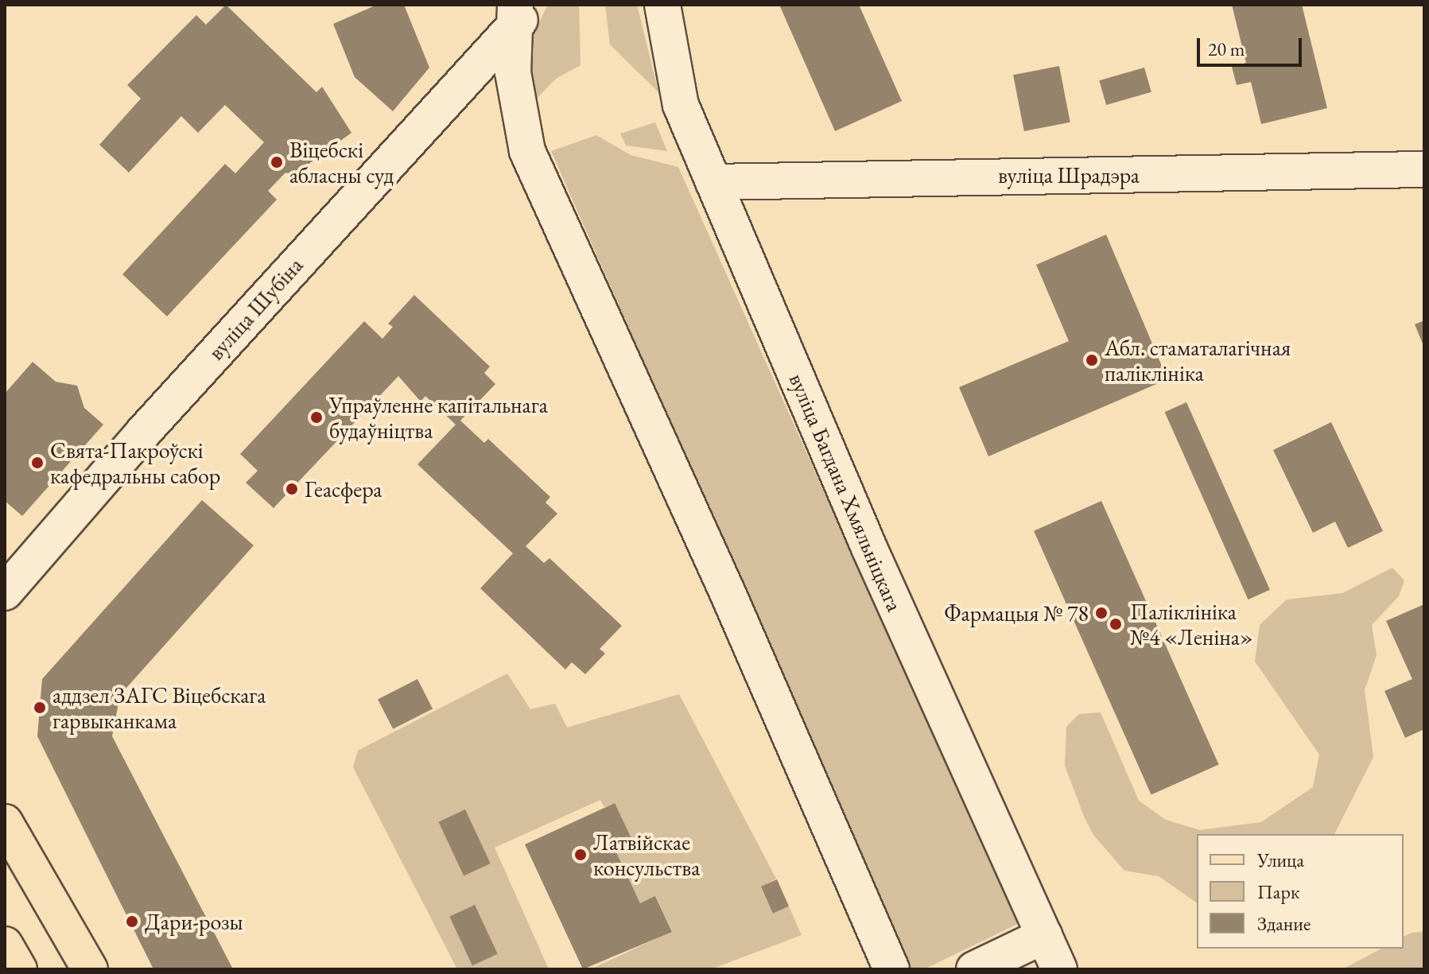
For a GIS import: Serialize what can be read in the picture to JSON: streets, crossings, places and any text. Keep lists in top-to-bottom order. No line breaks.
{"streets":{"street":["вуліца Шрадэра","вуліца Шубіна","вуліца Багдана Хмяльніцкага"]},"crossings":[["вуліца Шрадэра","вуліца Багдана Хмяльніцкага"]],"places":["Віцебскі абласны суд","Абл. стаматалагічная паліклініка","Упраўленне капітальнага будаўніцтва","Свята-Пакроўскі кафедральны сабор","Геасфера","Фармацыя № 78","Паліклініка №4 «Леніна»","аддзел ЗАГС Віцебскага гарвыканкама","Латвійскае консульства","Дари-розы"],"legend":["Улица","Парк","Здание"],"scale_bar":"20 m"}
